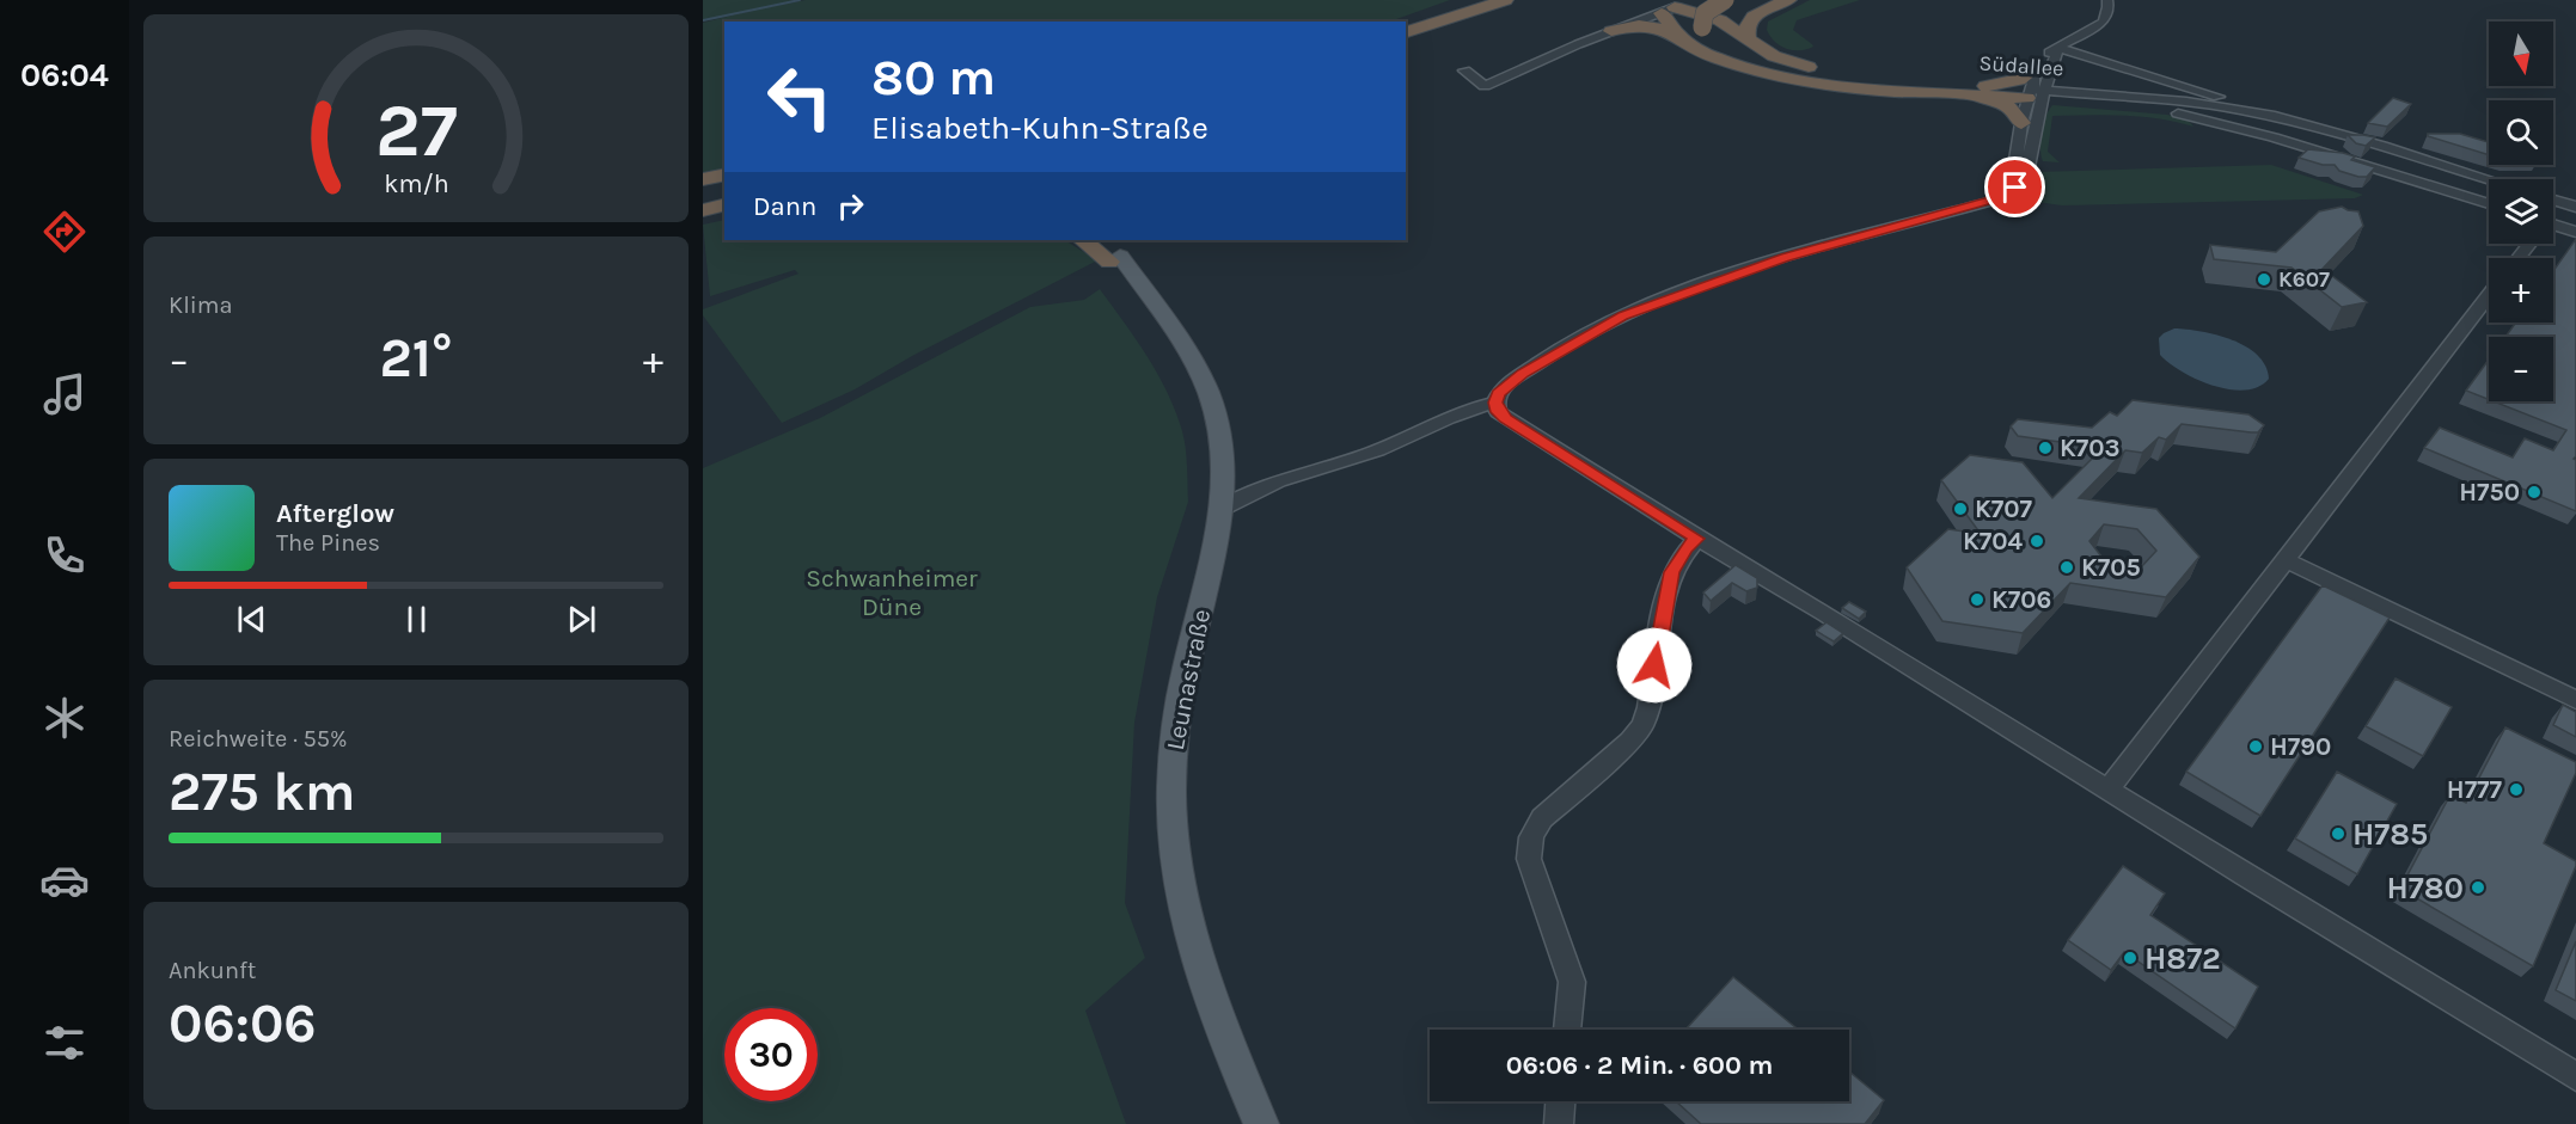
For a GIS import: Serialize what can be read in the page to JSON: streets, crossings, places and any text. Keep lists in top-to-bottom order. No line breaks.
{"streets":{"highway":["Südallee"],"main road":["Leunastraße"]},"parks":["Schwanheimer Düne"],"places":["K607","K703","H750","K707","K704","K705","K706","H790","H777","H785","H780","H872"],"north":"bottom","page":{"tabs":"06:04","map_buttons":["+","−"],"turn":["80 m","Elisabeth-Kuhn-Straße"],"then":"Dann","tile":["Klima",["Reichweite · 55%","275 km"],["Ankunft","06:06"]],"heat":["−","21°","+"],"song":["Afterglow","The Pines"],"limit":"30","trip":"06:06 · 2 Min. · 600 m","gauge":["27","km/h"]}}
